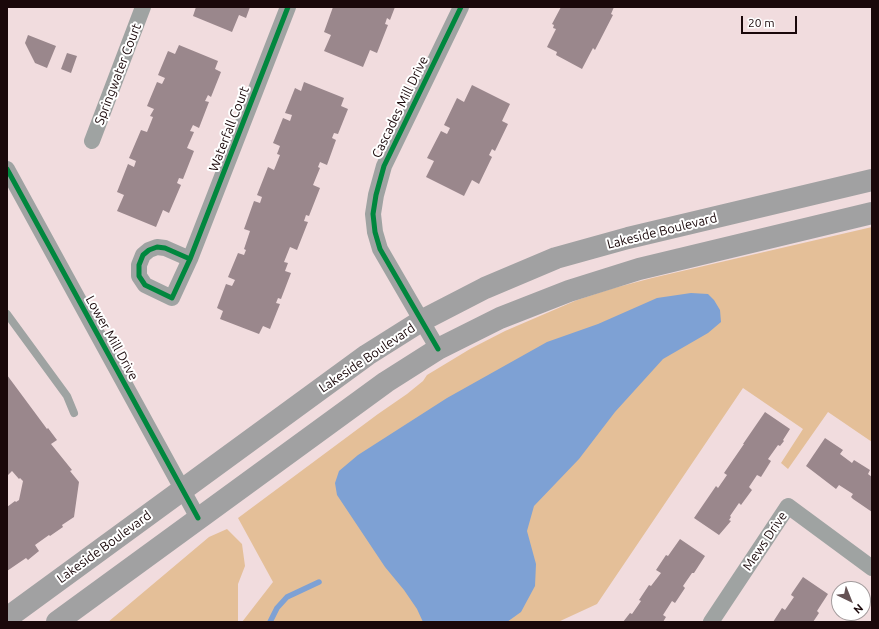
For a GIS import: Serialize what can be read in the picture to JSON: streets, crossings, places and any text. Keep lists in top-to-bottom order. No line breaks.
{"streets":{"main road":["Lakeside Boulevard"],"street":["Springwater Court","Cascades Mill Drive","Waterfall Court","Lower Mill Drive","Mews Drive"]},"crossings":[["Cascades Mill Drive","Lakeside Boulevard"],["Lakeside Boulevard","Lower Mill Drive"]],"scale_bar":"20 m","north":"bottom right"}
